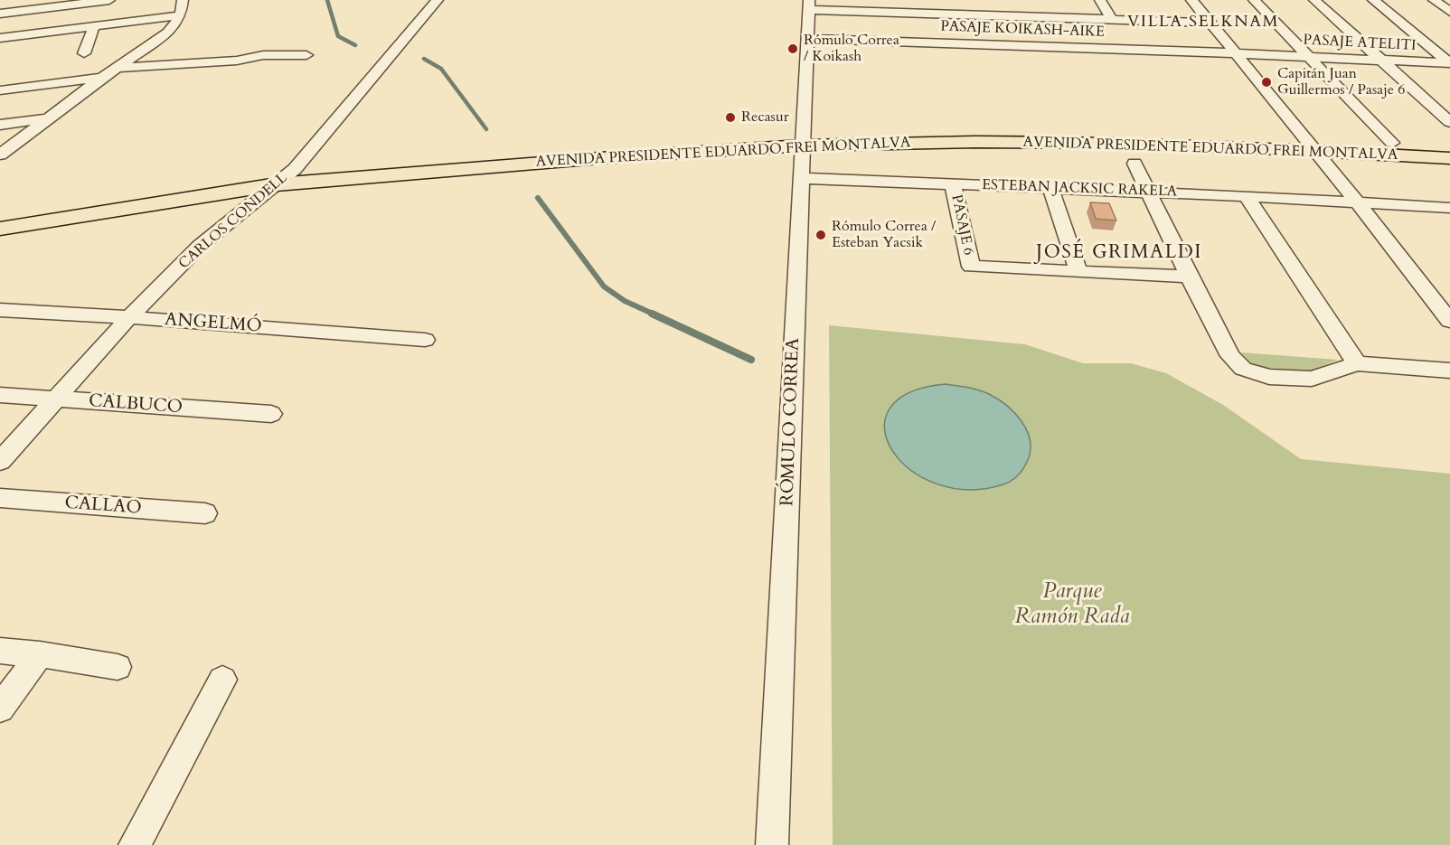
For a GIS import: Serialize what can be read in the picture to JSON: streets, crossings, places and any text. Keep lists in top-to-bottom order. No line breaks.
{"streets":{"main road":["AVENIDA PRESIDENTE EDUARDO FREI MONTALVA"],"street":["PASAJE KOIKASH-AIKE","PASAJE ATELITI","ESTEBAN JACKSIC RAKELA","CARLOS CONDELL","PASAJE 6","ANGELMÓ","CALBUCO","RÓMULO CORREA","CALLAO"]},"crossings":[["PASAJE KOIKASH-AIKE","PASAJE ATELITI"],["PASAJE KOIKASH-AIKE","RÓMULO CORREA"],["AVENIDA PRESIDENTE EDUARDO FREI MONTALVA","CARLOS CONDELL"],["AVENIDA PRESIDENTE EDUARDO FREI MONTALVA","RÓMULO CORREA"],["ESTEBAN JACKSIC RAKELA","PASAJE 6"],["ESTEBAN JACKSIC RAKELA","RÓMULO CORREA"],["CARLOS CONDELL","ANGELMÓ"],["CARLOS CONDELL","CALBUCO"]],"districts":["VILLA SELKNAM","JOSÉ GRIMALDI"],"parks":["Parque Ramón Rada"],"places":["Rómulo Correa / Koikash","Capitán Juan Guillermos / Pasaje 6","Recasur","Rómulo Correa / Esteban Yacsik"]}
